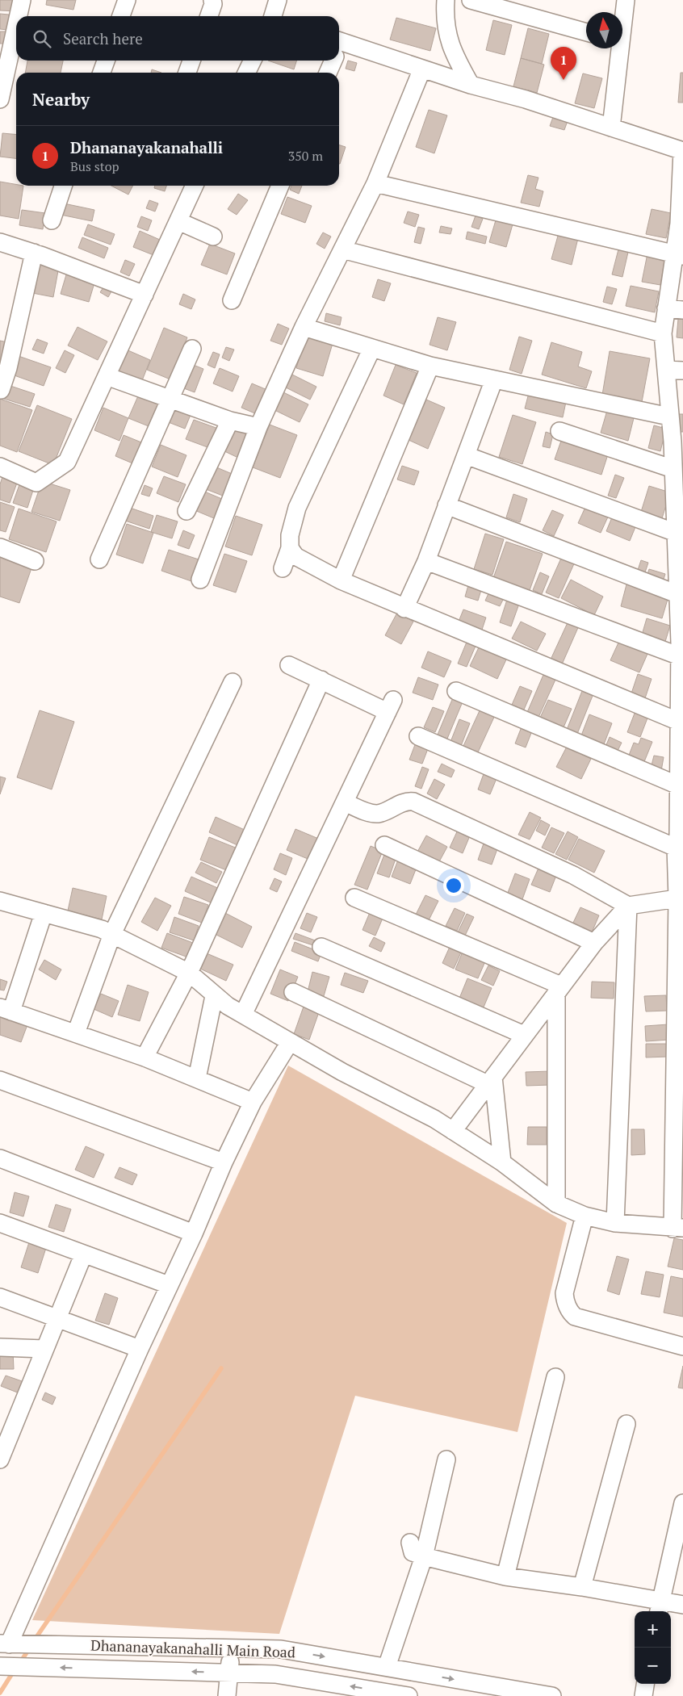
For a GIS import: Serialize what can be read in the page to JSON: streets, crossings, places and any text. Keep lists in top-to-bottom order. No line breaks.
{"streets":{"street":["Dhananayakanahalli Main Road"]},"north":"top","page":{"search":"Search here","pins":"1","heading":"Nearby","list":[{"mark":"1","name":"Dhananayakanahalli","note":"Bus stop","value":"350 m"}],"map_buttons":["+","−"]}}
